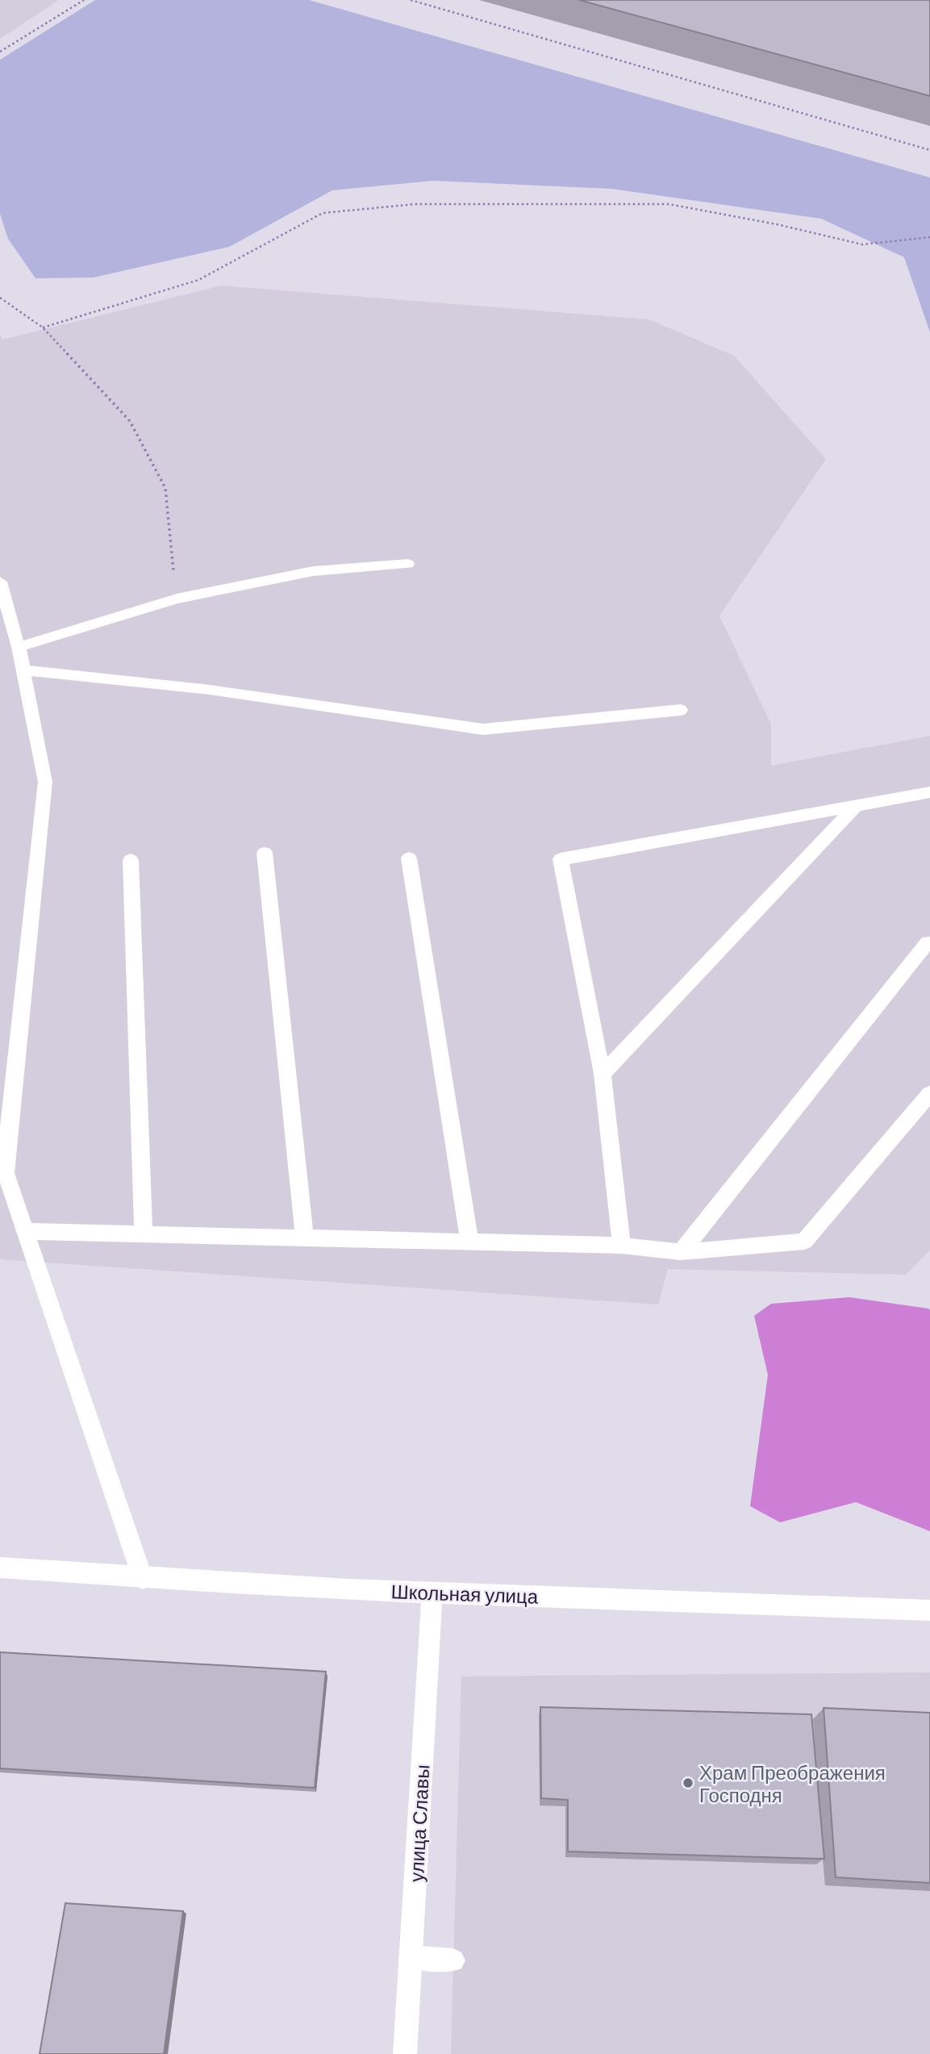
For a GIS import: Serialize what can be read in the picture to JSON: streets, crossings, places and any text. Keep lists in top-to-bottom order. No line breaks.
{"streets":{"street":["Школьная улица","улица Славы"]},"crossings":[["Школьная улица","улица Славы"]],"places":["Храм Преображения Господня"]}
